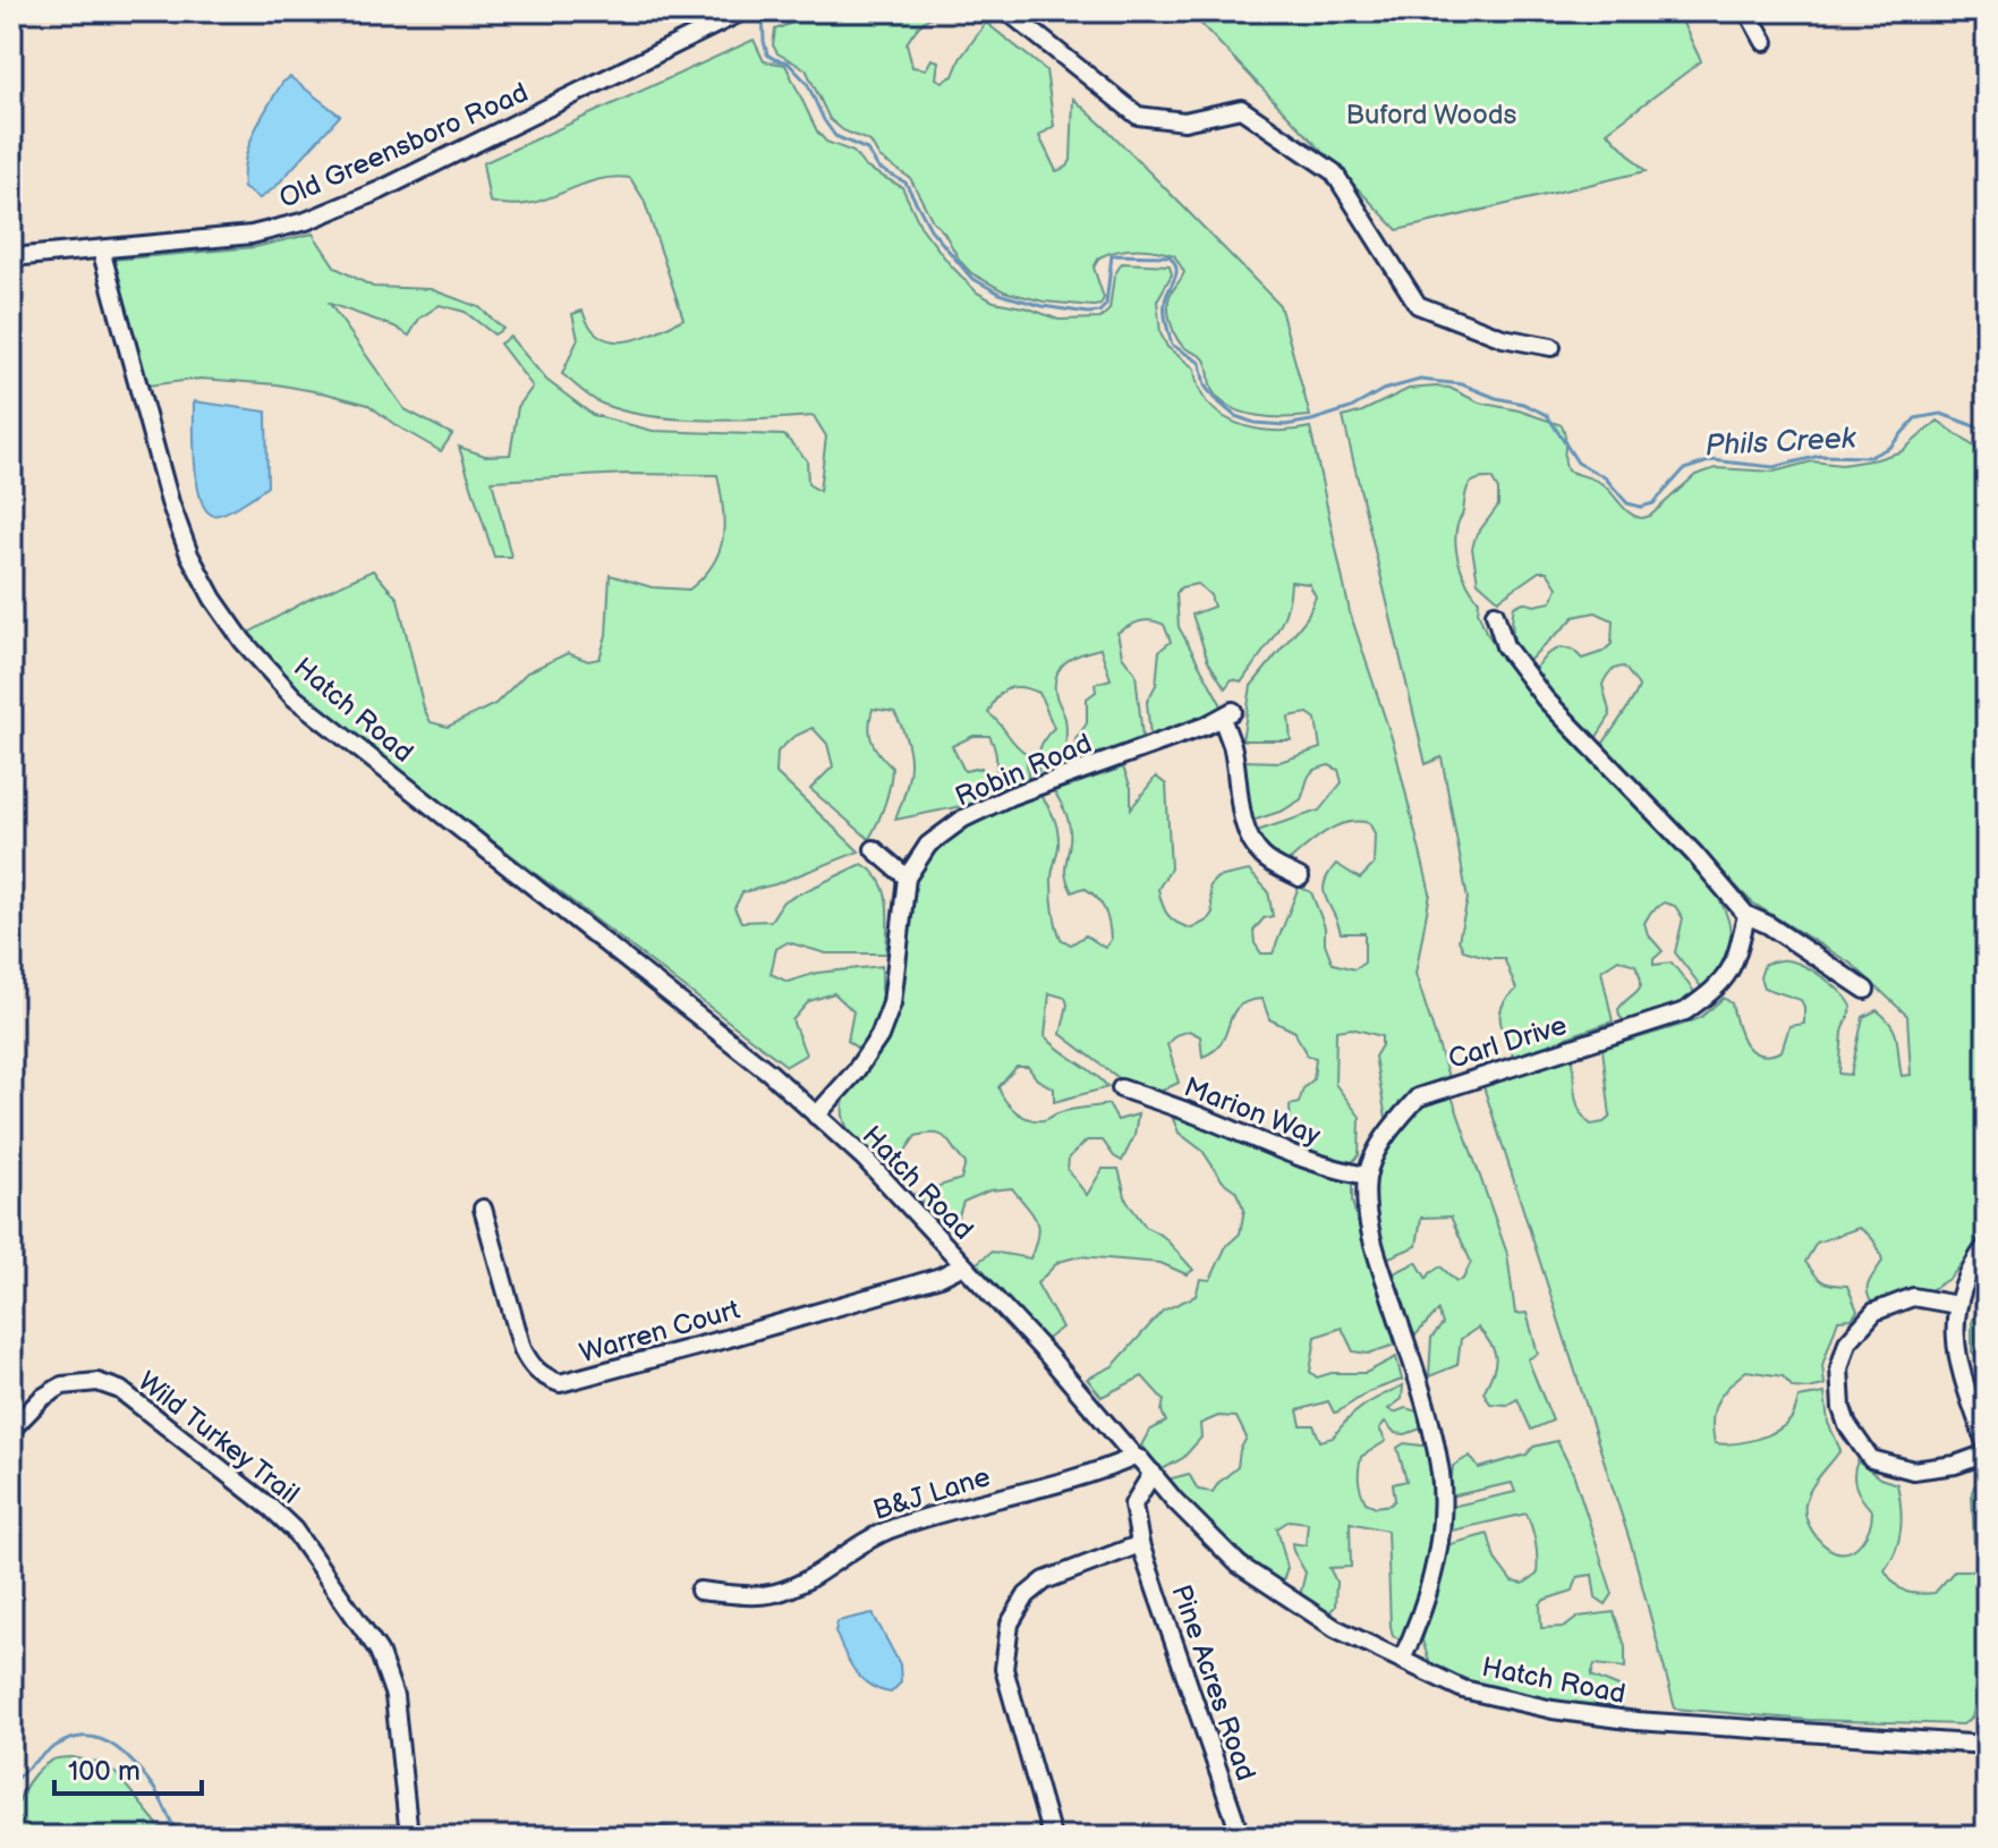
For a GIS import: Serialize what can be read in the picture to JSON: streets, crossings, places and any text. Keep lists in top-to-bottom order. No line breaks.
{"streets":{"street":["Old Greensboro Road","Hatch Road","Robin Road","Carl Drive","Marion Way","Warren Court","Wild Turkey Trail","B&J Lane","Pine Acres Road"]},"crossings":[["Old Greensboro Road","Hatch Road"],["Hatch Road","Robin Road"],["Hatch Road","Warren Court"],["Hatch Road","B&J Lane"],["Hatch Road","Pine Acres Road"],["Carl Drive","Marion Way"]],"water":["Phils Creek"],"parks":["Buford Woods"],"scale_bar":"100 m"}
